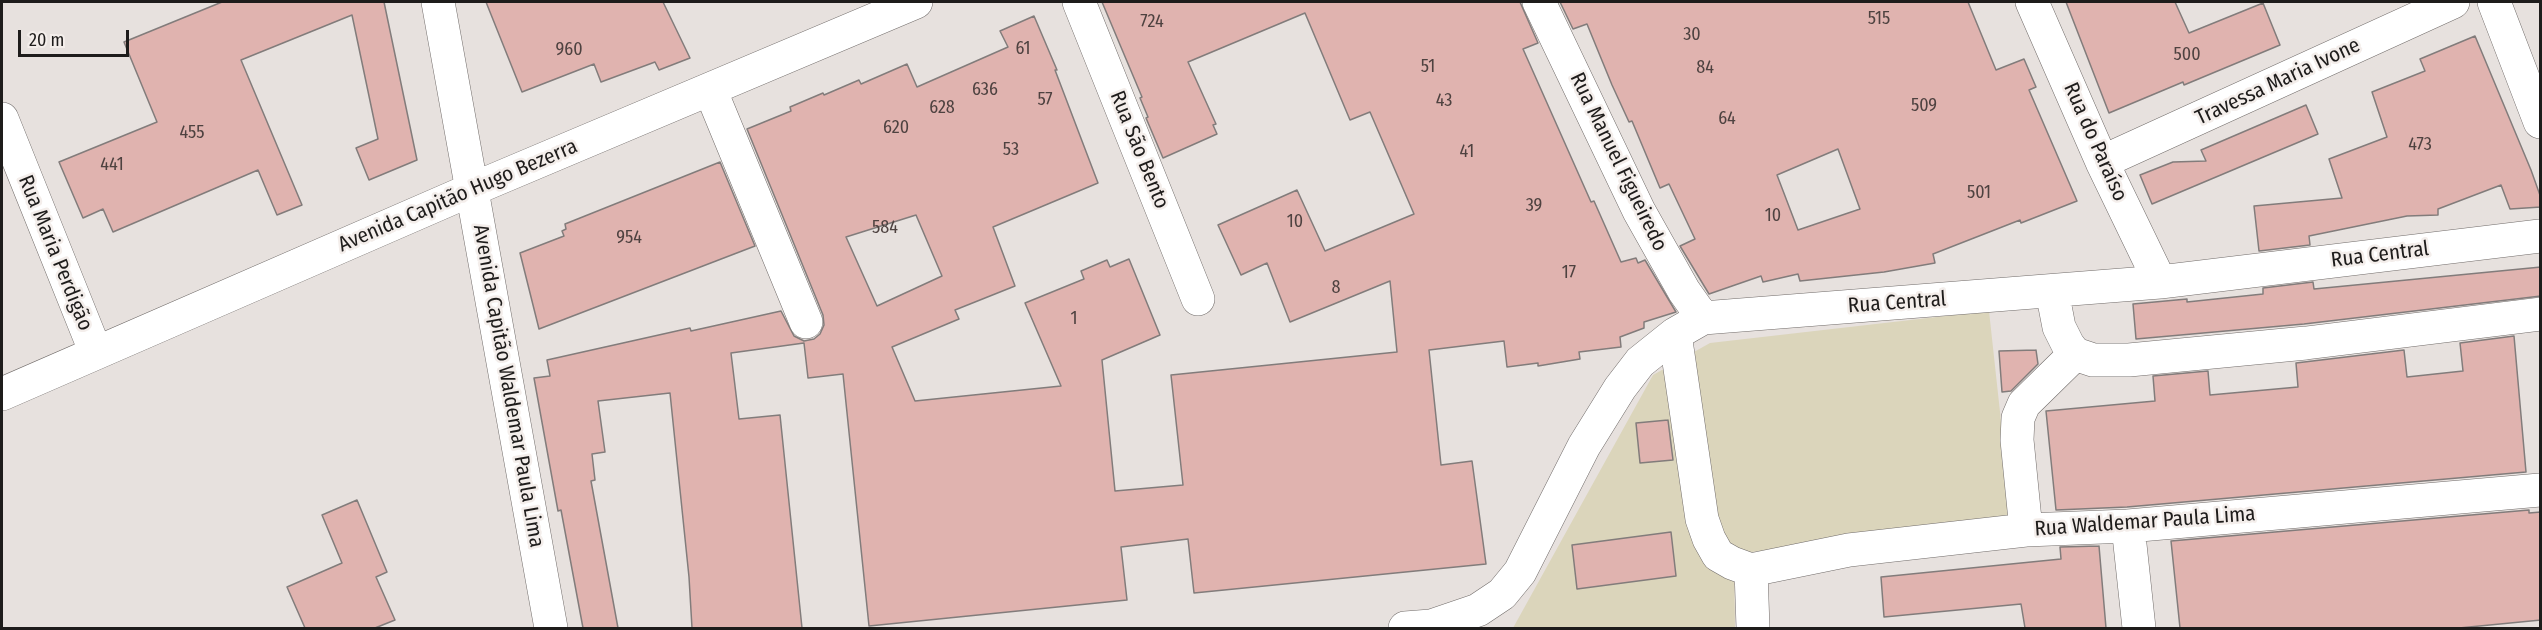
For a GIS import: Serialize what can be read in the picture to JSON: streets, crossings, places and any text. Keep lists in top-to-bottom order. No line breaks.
{"streets":{"street":["Travessa Maria Ivone","Rua do Paraíso","Rua São Bento","Rua Manuel Figueiredo","Avenida Capitão Hugo Bezerra","Rua Maria Perdigão","Rua Central","Avenida Capitão Waldemar Paula Lima","Rua Waldemar Paula Lima"]},"crossings":[["Travessa Maria Ivone","Rua do Paraíso"],["Rua do Paraíso","Rua Central"],["Rua Manuel Figueiredo","Rua Central"],["Avenida Capitão Hugo Bezerra","Rua Maria Perdigão"],["Avenida Capitão Hugo Bezerra","Avenida Capitão Waldemar Paula Lima"]],"house_numbers":["515","724","30","61","960","500","51","84","636","57","43","509","628","64","620","455","473","53","41","441","501","39","10","10","584","954","17","8","1"],"scale_bar":"20 m"}
